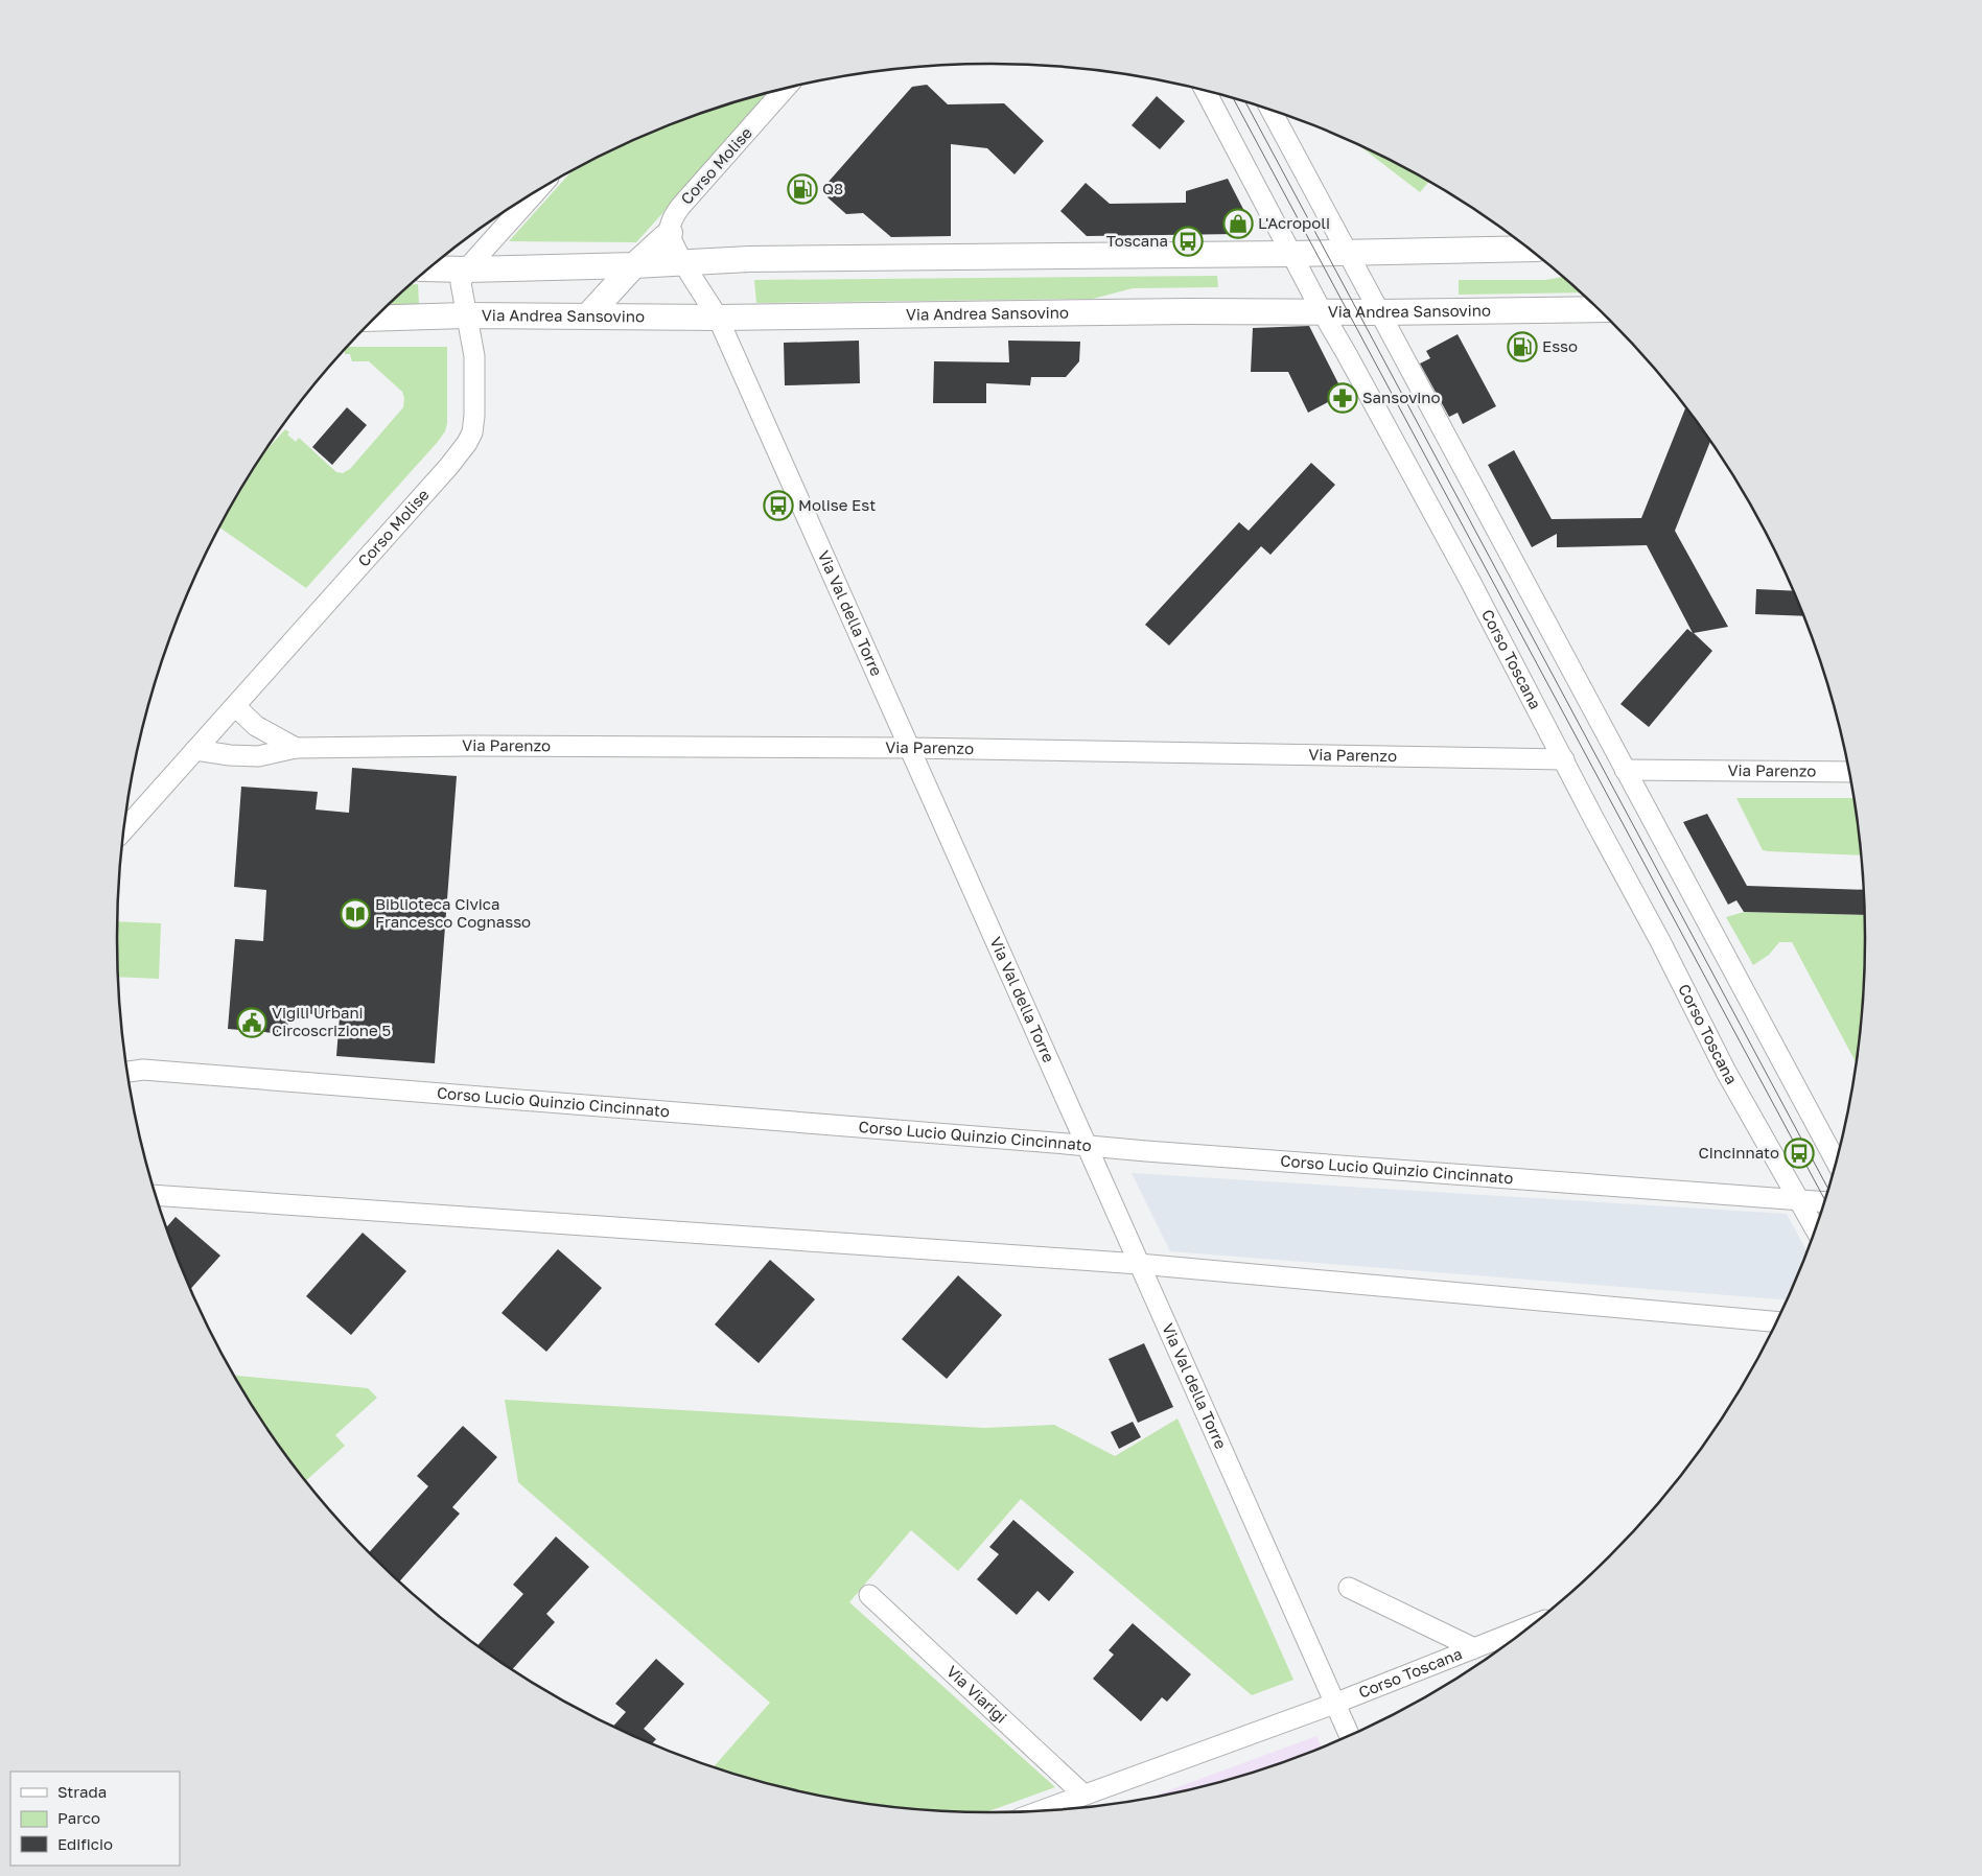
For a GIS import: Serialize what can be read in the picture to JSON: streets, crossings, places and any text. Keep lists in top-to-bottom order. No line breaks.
{"streets":{"main road":["Via Andrea Sansovino"],"street":["Corso Molise","Via Val della Torre","Corso Toscana","Via Parenzo","Corso Lucio Quinzio Cincinnato","Via Viarigi"]},"crossings":[["Corso Molise","Via Andrea Sansovino"],["Corso Molise","Via Parenzo"],["Via Andrea Sansovino","Via Val della Torre"],["Via Andrea Sansovino","Corso Toscana"],["Via Val della Torre","Corso Toscana"],["Via Val della Torre","Via Parenzo"],["Via Val della Torre","Corso Lucio Quinzio Cincinnato"],["Corso Toscana","Via Parenzo"],["Corso Toscana","Corso Lucio Quinzio Cincinnato"],["Corso Toscana","Via Viarigi"]],"places":{"fuel station":["Q8","Esso"],"shop":["L'Acropoli"],"bus stop":["Toscana","Molise Est","Cincinnato"],"pharmacy":["Sansovino"],"library":["Biblioteca Civica Francesco Cognasso"],"public building":["Vigili Urbani Circoscrizione 5"]},"legend":["Strada","Parco","Edificio"]}
